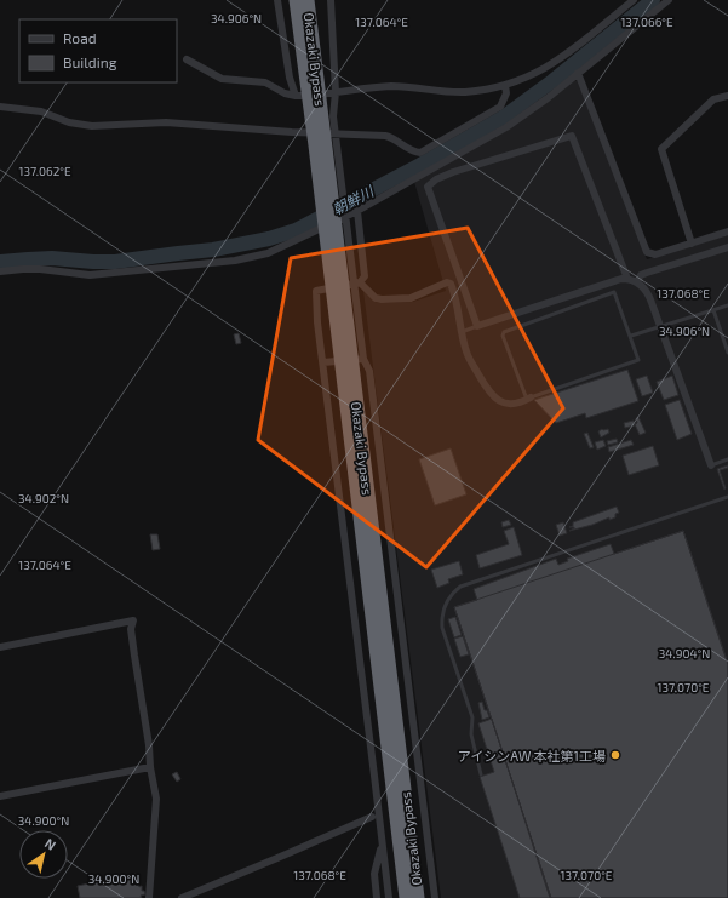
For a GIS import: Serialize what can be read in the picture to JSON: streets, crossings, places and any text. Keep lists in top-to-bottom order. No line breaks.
{"streets":{"highway":["Okazaki Bypass"]},"water":["朝鮮川"],"places":["アイシンAW 本社第1工場"],"legend":["Road","Building"],"north":"top right","coordinates":["34.906°N","137.066°E","137.064°E","137.062°E","137.068°E","34.902°N","34.904°N","137.070°E","34.900°N"]}
